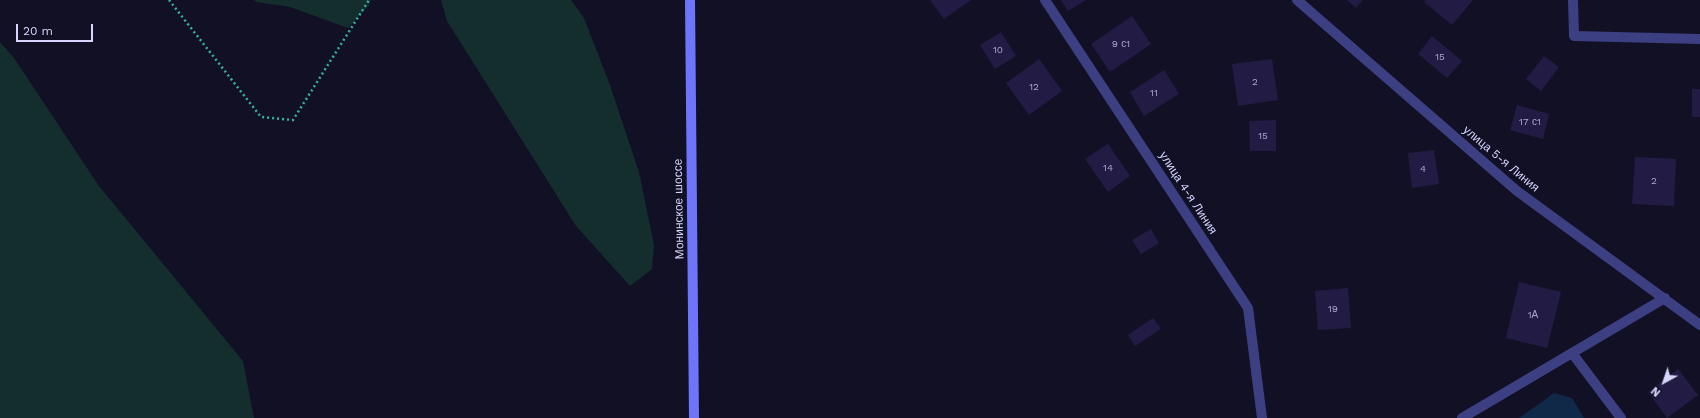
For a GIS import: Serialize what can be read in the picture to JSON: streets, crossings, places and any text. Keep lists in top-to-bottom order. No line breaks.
{"streets":{"main road":["Монинское шоссе"],"street":["улица 5-я Линия","улица 4-я Линия"]},"house_numbers":["9 с1","10","15","2","12","11","17 с1","15","14","4","2","19","1А"],"scale_bar":"20 m","north":"bottom left"}
